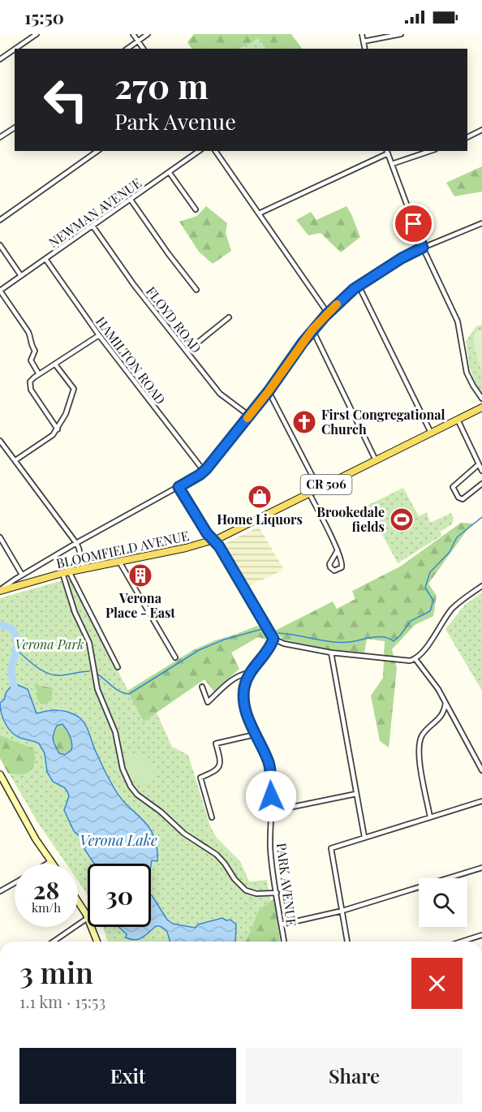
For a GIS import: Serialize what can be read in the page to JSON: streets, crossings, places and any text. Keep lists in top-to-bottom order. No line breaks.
{"streets":{"main road":["CR 506","BLOOMFIELD AVENUE"],"street":["NEWMAN AVENUE","FLOYD ROAD","HAMILTON ROAD","PARK AVENUE"]},"crossings":[["NEWMAN AVENUE","FLOYD ROAD"],["NEWMAN AVENUE","HAMILTON ROAD"]],"water":["Verona Lake"],"parks":["Verona Park"],"places":{"church":["First Congregational Church"],"shop":["Home Liquors"],"sports":["Brookedale fields"],"building":["Verona Place - East"]},"page":{"status":"15:50","turn":["270 m","Park Avenue"],"speed":"28 km/h","limit":"30","heading":["3 min","1.1 km · 15:53"],"buttons":["Exit","Share"]}}
